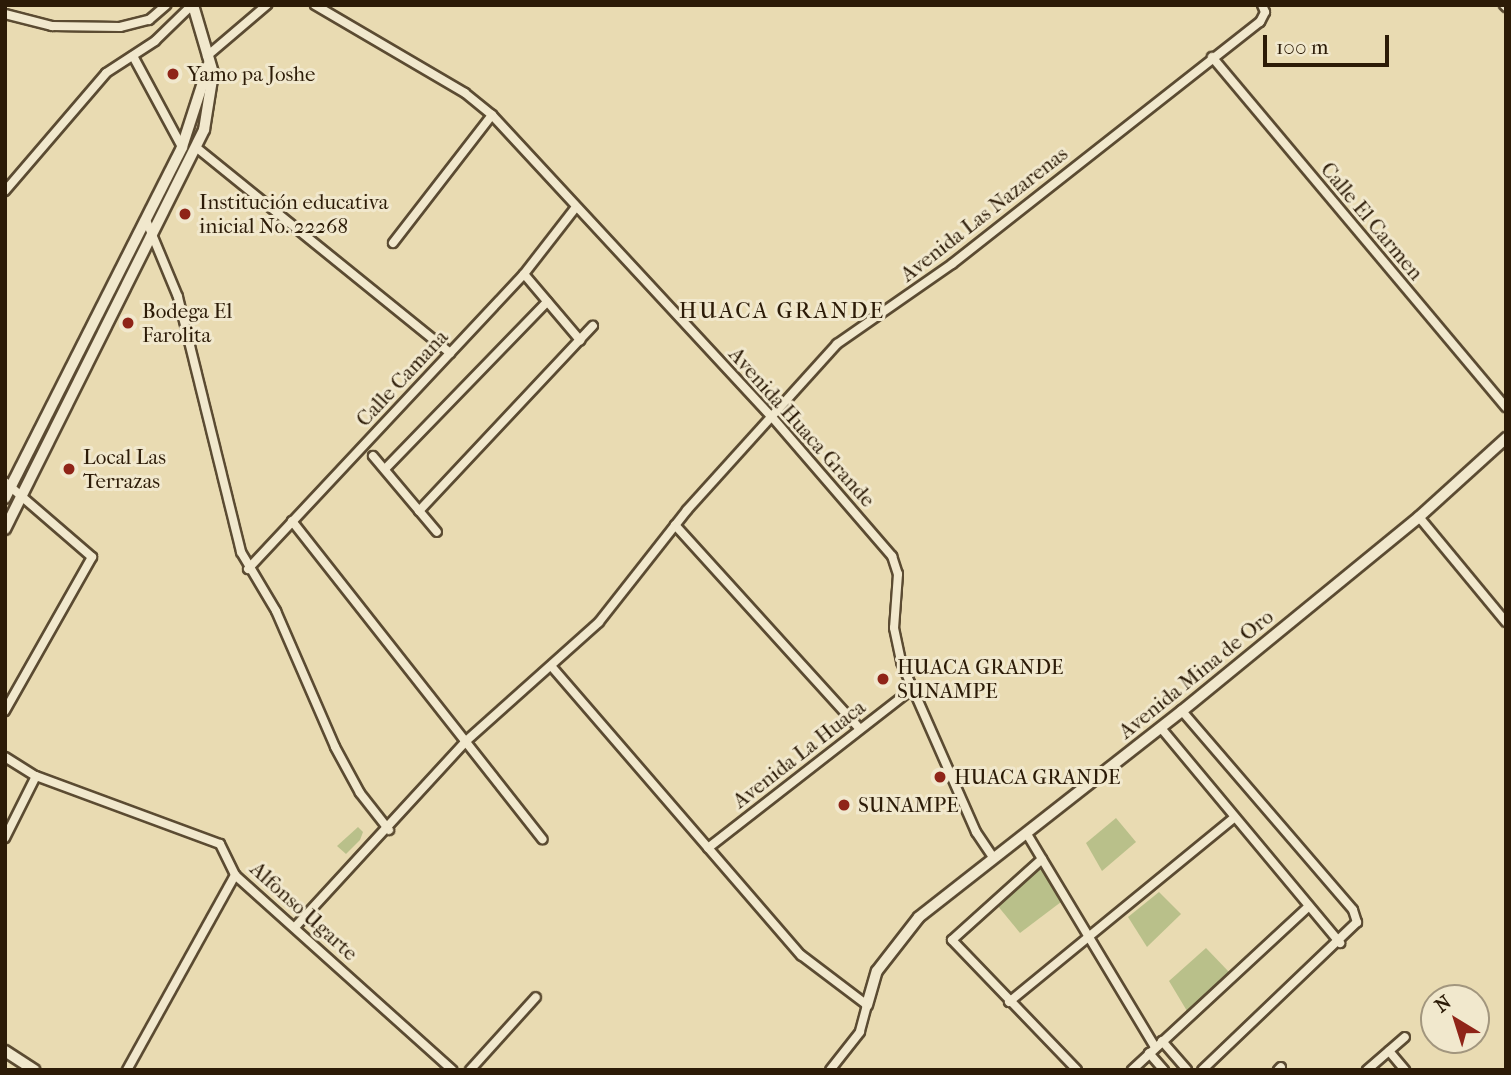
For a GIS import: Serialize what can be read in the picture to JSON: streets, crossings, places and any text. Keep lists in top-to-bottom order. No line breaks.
{"streets":{"main road":["Avenida Mina de Oro"],"street":["Avenida Las Nazarenas","Calle El Carmen","Calle Camana","Avenida Huaca Grande","Avenida La Huaca","Alfonso Ugarte"]},"crossings":[["Avenida Las Nazarenas","Calle El Carmen"],["Avenida Las Nazarenas","Avenida Huaca Grande"],["Avenida Las Nazarenas","Alfonso Ugarte"],["Calle Camana","Avenida Huaca Grande"],["Avenida Huaca Grande","Avenida Mina de Oro"],["Avenida Huaca Grande","Avenida La Huaca"]],"districts":["HUACA GRANDE"],"places":["Yamo pa Joshe","Institución educativa inicial No. 22268","Bodega El Farolita","Local Las Terrazas","HUACA GRANDE SUNAMPE","HUACA GRANDE","SUNAMPE"],"scale_bar":"100 m","north":"top left"}
